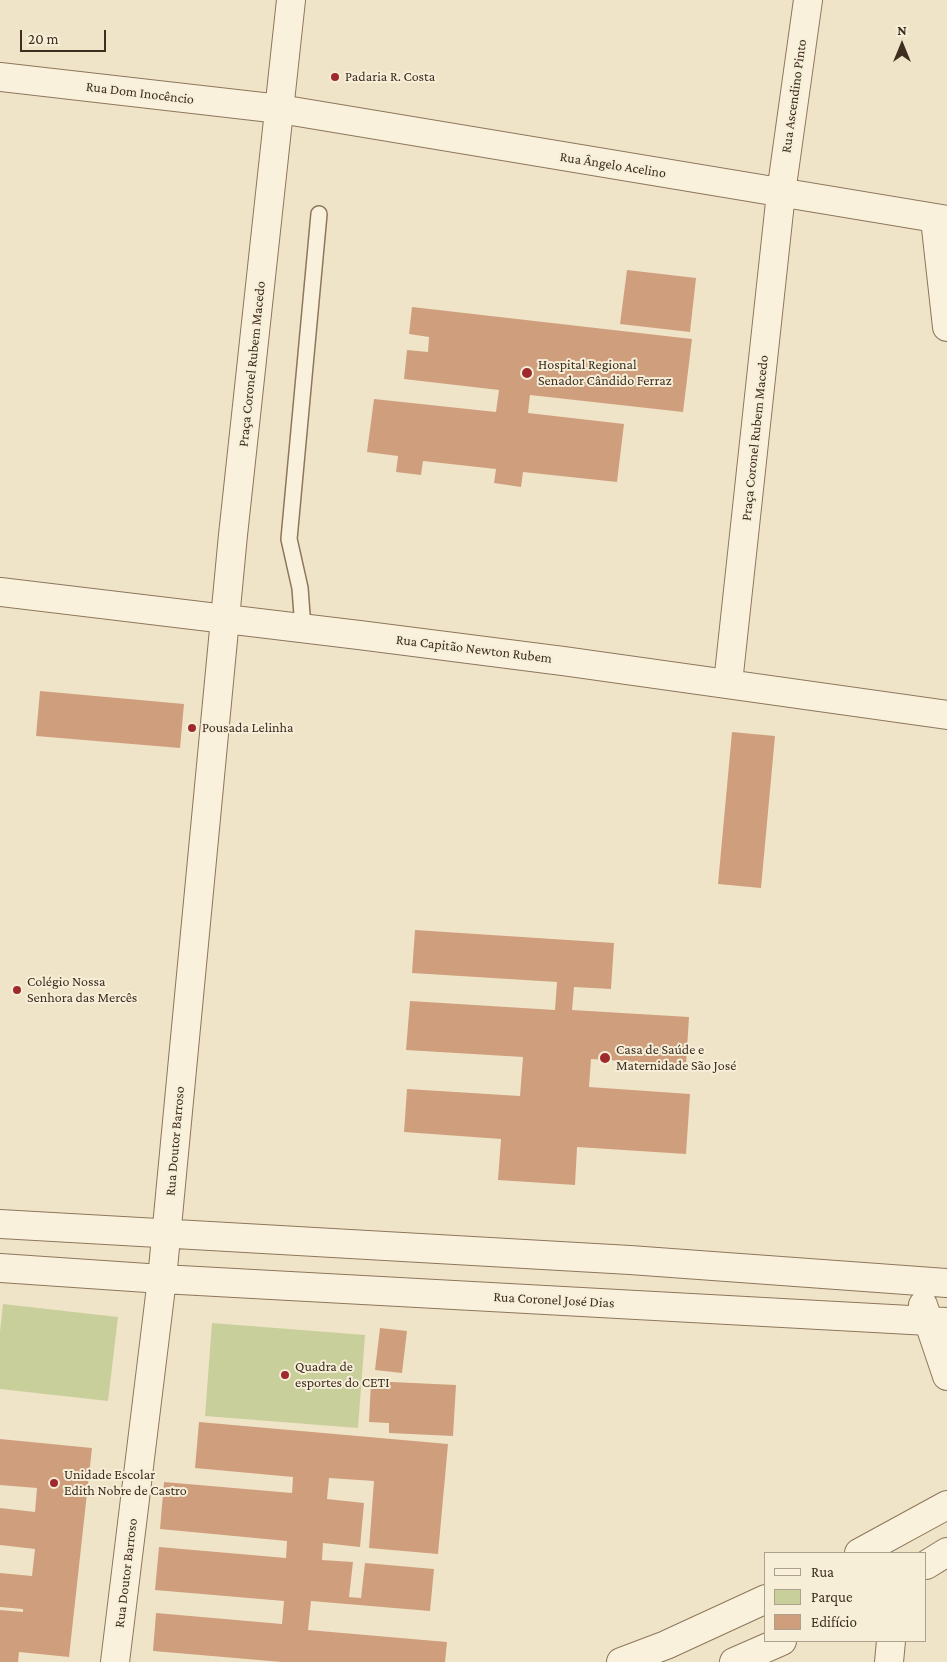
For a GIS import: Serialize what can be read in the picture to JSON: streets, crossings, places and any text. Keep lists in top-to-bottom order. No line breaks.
{"streets":{"street":["Rua Dom Inocêncio","Rua Ascendino Pinto","Rua Ângelo Acelino","Praça Coronel Rubem Macedo","Rua Capitão Newton Rubem","Rua Doutor Barroso","Rua Coronel José Dias"]},"crossings":[["Rua Dom Inocêncio","Rua Ângelo Acelino"],["Rua Dom Inocêncio","Praça Coronel Rubem Macedo"],["Rua Ascendino Pinto","Rua Ângelo Acelino"],["Rua Ascendino Pinto","Praça Coronel Rubem Macedo"],["Rua Ângelo Acelino","Praça Coronel Rubem Macedo"],["Praça Coronel Rubem Macedo","Rua Capitão Newton Rubem"],["Praça Coronel Rubem Macedo","Rua Doutor Barroso"],["Rua Capitão Newton Rubem","Rua Doutor Barroso"],["Rua Doutor Barroso","Rua Coronel José Dias"]],"places":["Padaria R. Costa","Hospital Regional Senador Cândido Ferraz","Pousada Lelinha","Colégio Nossa Senhora das Mercês","Casa de Saúde e Maternidade São José","Quadra de esportes do CETI","Unidade Escolar Edith Nobre de Castro"],"legend":["Rua","Parque","Edifício"],"scale_bar":"20 m","north":"top"}
